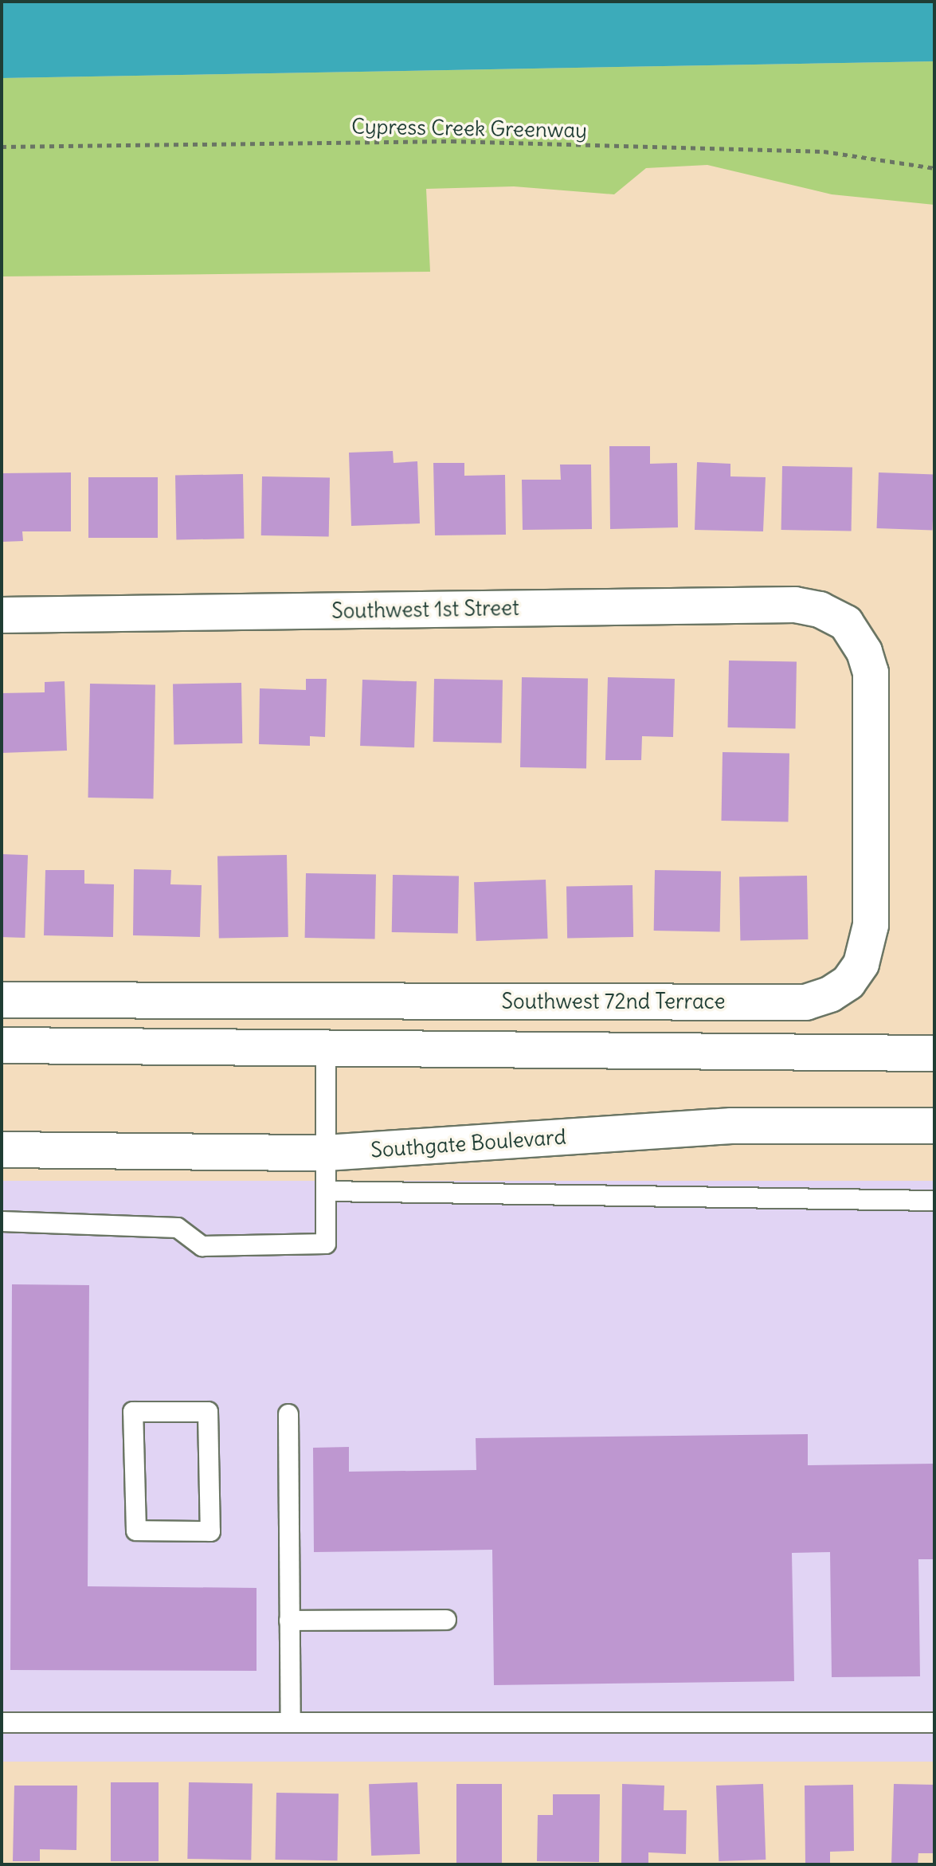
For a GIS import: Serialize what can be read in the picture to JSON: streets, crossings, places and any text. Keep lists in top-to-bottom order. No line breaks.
{"streets":{"street":["Southwest 1st Street","Southwest 72nd Terrace","Southgate Boulevard"],"path":["Cypress Creek Greenway"]},"crossings":[["Southwest 1st Street","Southwest 72nd Terrace"]]}
